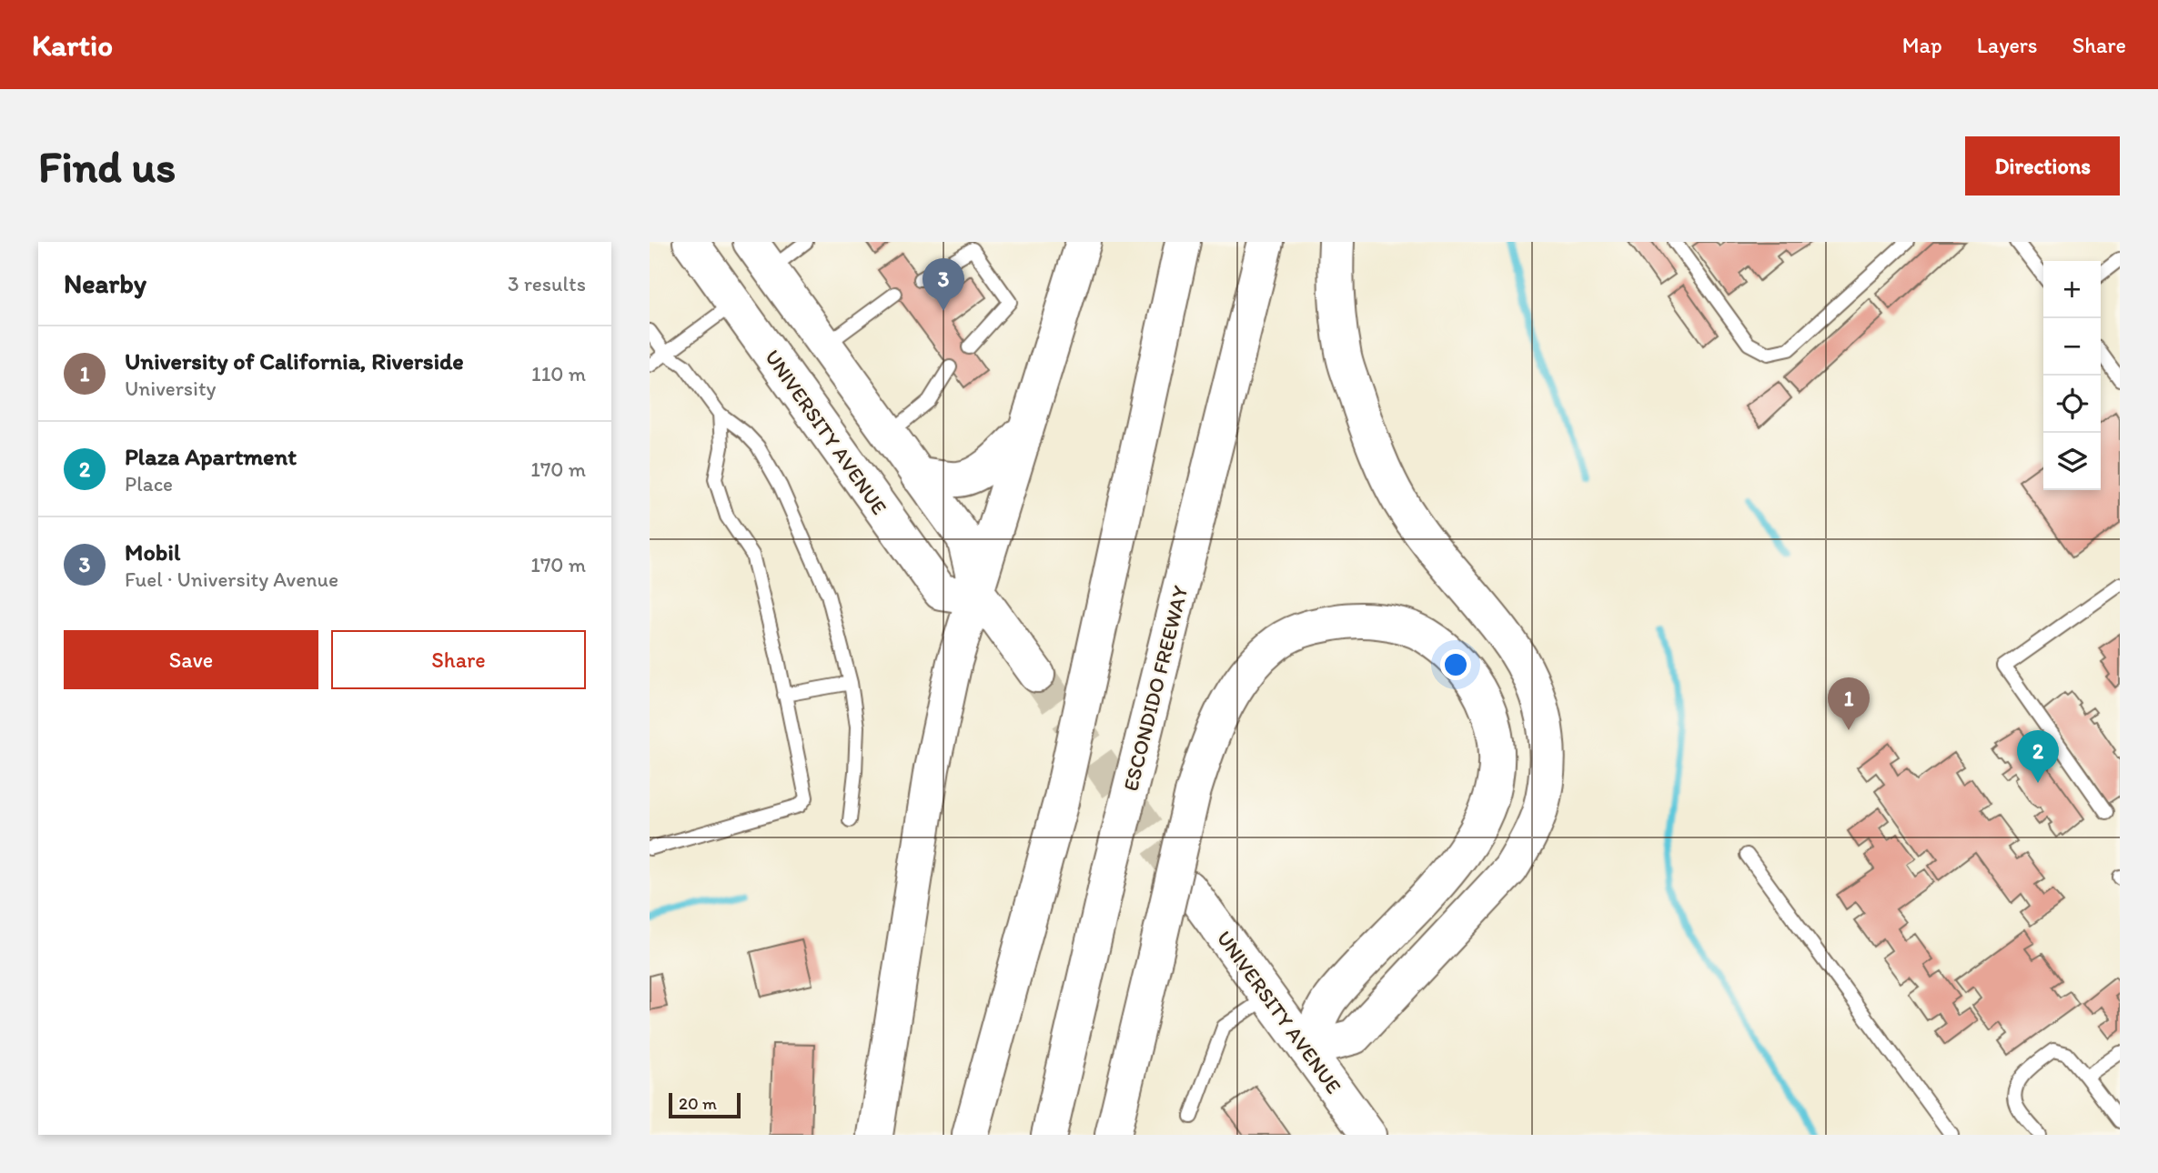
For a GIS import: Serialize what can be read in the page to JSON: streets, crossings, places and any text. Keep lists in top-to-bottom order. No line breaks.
{"streets":{"main road":["UNIVERSITY AVENUE","ESCONDIDO FREEWAY"]},"scale_bar":"20 m","page":{"header":"Kartio","nav":["Map","Layers","Share"],"buttons":["Directions",["Save","Share"]],"title":"Find us","heading":["Nearby","3 results"],"pins":["3","1","2"],"map_buttons":["+","−"],"list":[{"mark":"1","name":"University of California, Riverside","note":"University","value":"110 m"},{"mark":"2","name":"Plaza Apartment","note":"Place","value":"170 m"},{"mark":"3","name":"Mobil","note":"Fuel · University Avenue","value":"170 m"}],"scale":"20 m"}}
